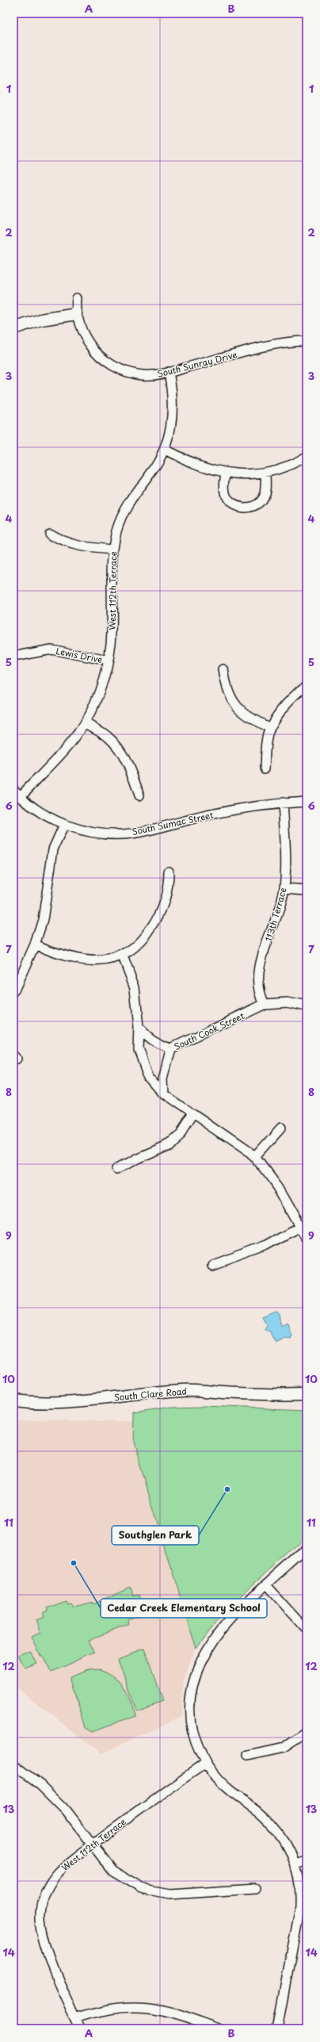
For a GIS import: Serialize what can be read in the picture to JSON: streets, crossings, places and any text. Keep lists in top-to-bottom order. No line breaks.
{"streets":{"street":["South Sunray Drive","West 112th Terrace","Lewis Drive","South Sumac Street","113th Terrace","South Cook Street","South Clare Road"]},"crossings":[["South Sunray Drive","West 112th Terrace"],["West 112th Terrace","Lewis Drive"],["West 112th Terrace","South Sumac Street"],["South Sumac Street","113th Terrace"],["113th Terrace","South Cook Street"]],"places":["Southglen Park","Cedar Creek Elementary School"],"grid":{"columns":["A","B"],"rows":["1","2","3","4","5","6","7","8","9","10","11","12","13","14"]}}
